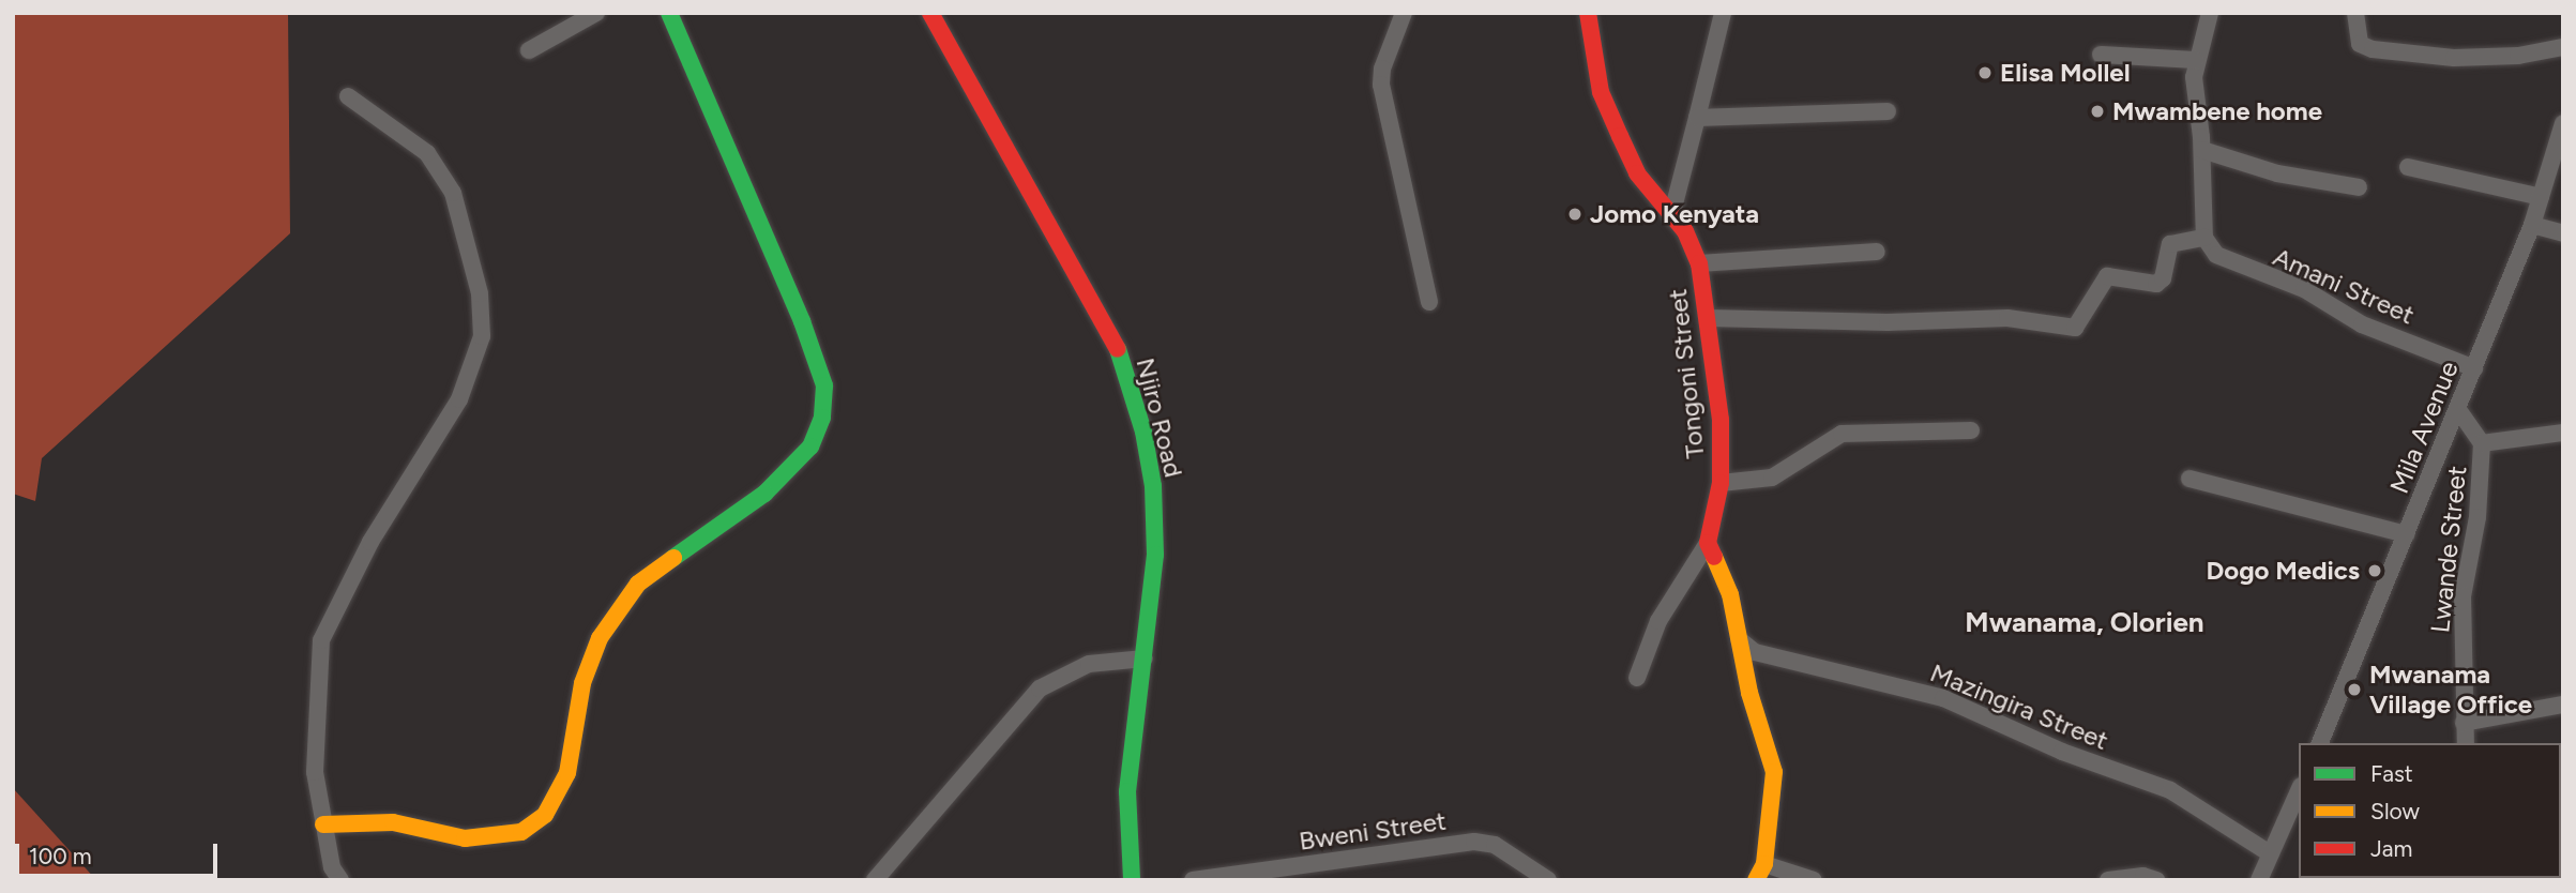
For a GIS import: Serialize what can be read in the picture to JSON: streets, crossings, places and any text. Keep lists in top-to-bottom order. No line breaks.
{"streets":{"street":["Amani Street","Tongoni Street","Njiro Road","Mila Avenue","Lwande Street","Mazingira Street","Bweni Street"]},"crossings":[["Amani Street","Mila Avenue"],["Mila Avenue","Lwande Street"]],"districts":["Mwanama, Olorien"],"places":["Elisa Mollel","Mwambene home","Jomo Kenyata","Dogo Medics","Mwanama Village Office"],"legend":["Fast","Slow","Jam"],"scale_bar":"100 m"}
